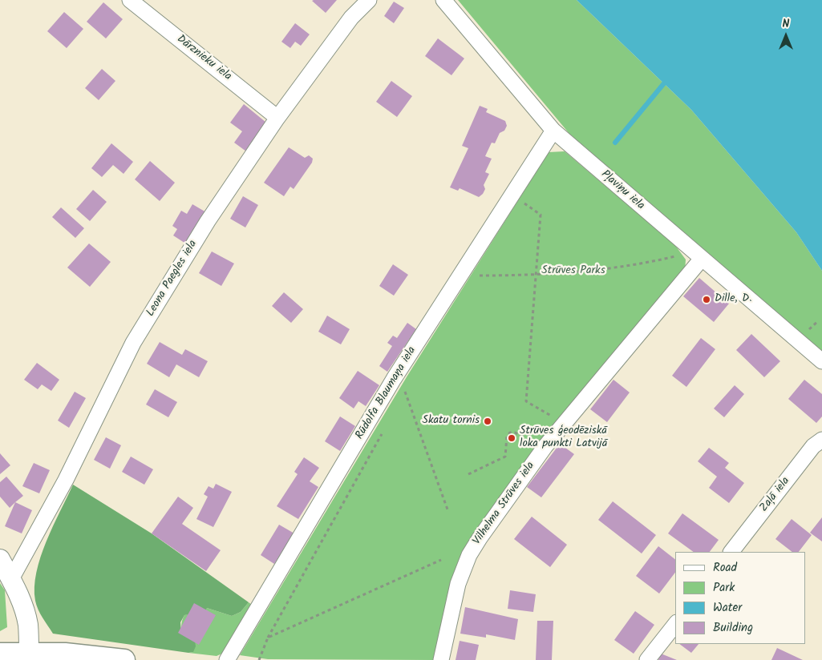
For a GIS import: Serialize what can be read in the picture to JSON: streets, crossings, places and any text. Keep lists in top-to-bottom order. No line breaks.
{"streets":{"street":["Dārznieku iela","Pļaviņu iela","Leona Paegles iela","Rūdolfa Blaumaņa iela","Zaļā iela","Vilhelma Strūves iela"]},"crossings":[["Dārznieku iela","Leona Paegles iela"],["Pļaviņu iela","Rūdolfa Blaumaņa iela"],["Pļaviņu iela","Vilhelma Strūves iela"]],"parks":["Strūves Parks"],"places":["Dille, D.","Skatu tornis","Strūves ģeodēziskā loka punkti Latvijā"],"legend":["Road","Park","Water","Building"],"north":"top"}
